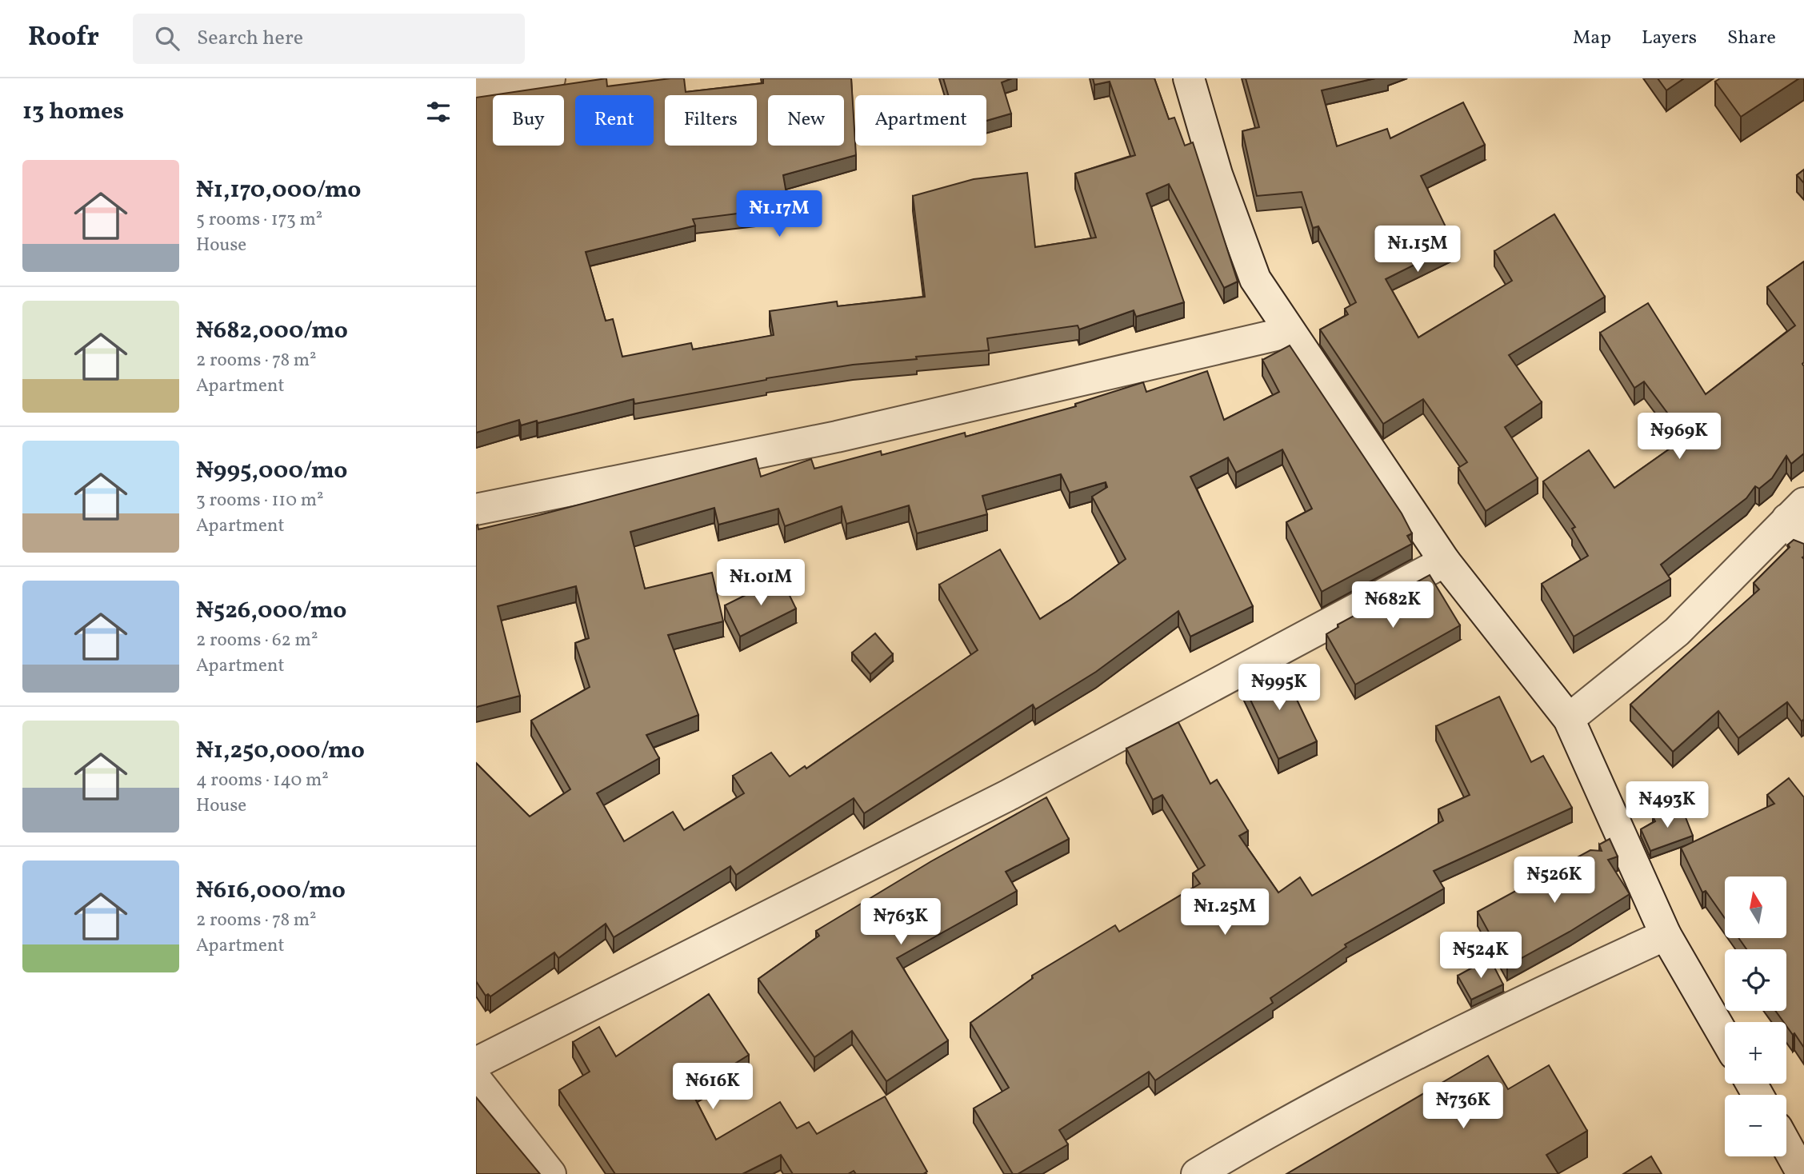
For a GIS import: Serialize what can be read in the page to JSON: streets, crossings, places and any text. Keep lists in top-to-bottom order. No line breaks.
{"north":"top","page":{"header":"Roofr","search":"Search here","nav":["Map","Layers","Share"],"heading":"13 homes","chip":["Buy","Rent","Filters","New","Apartment"],"list":[{"name":"₦1,170,000/mo","note":"5 rooms · 173 m² · House"},{"name":"₦682,000/mo","note":"2 rooms · 78 m² · Apartment"},{"name":"₦995,000/mo","note":"3 rooms · 110 m² · Apartment"},{"name":"₦526,000/mo","note":"2 rooms · 62 m² · Apartment"},{"name":"₦1,250,000/mo","note":"4 rooms · 140 m² · House"},{"name":"₦616,000/mo","note":"2 rooms · 78 m² · Apartment"}],"price":["₦1.17M","₦1.15M","₦969K","₦1.01M","₦682K","₦995K","₦493K","₦526K","₦1.25M","₦763K","₦524K","₦616K","₦736K"],"map_buttons":["+","−"]}}
